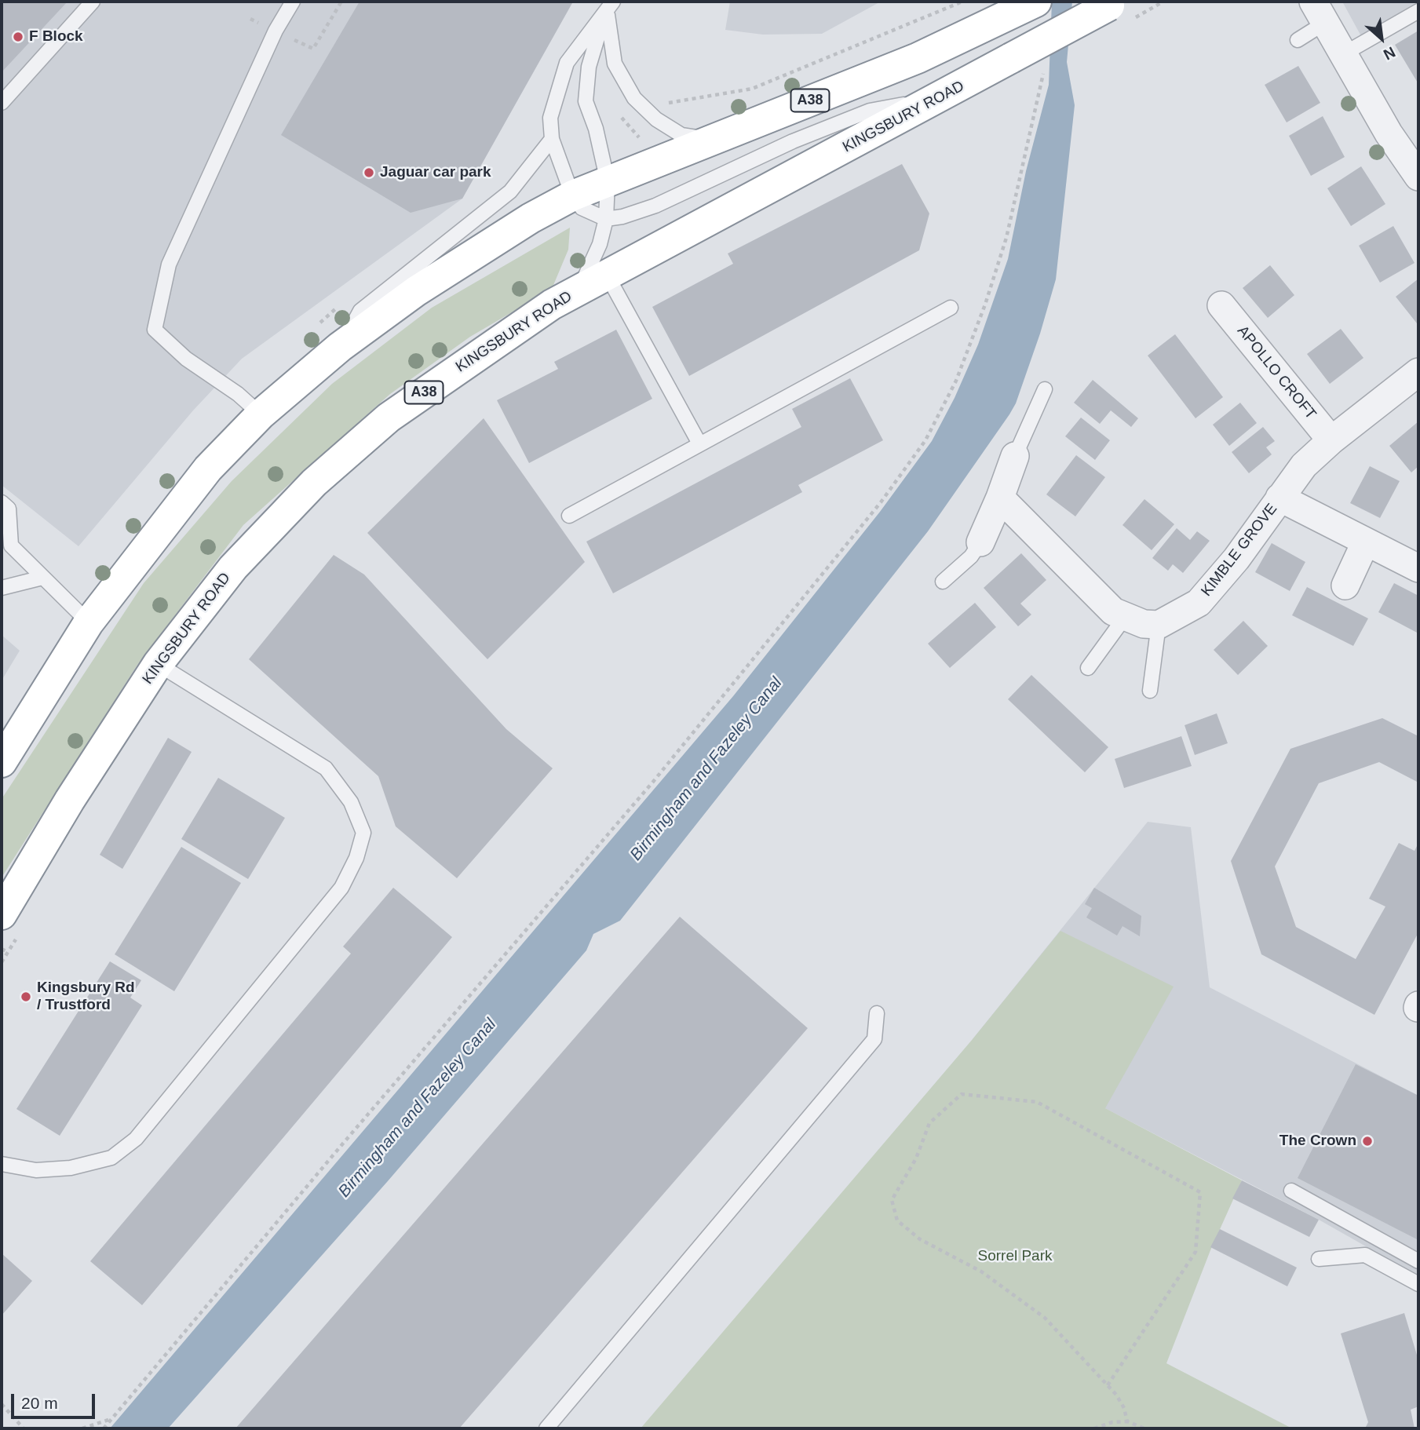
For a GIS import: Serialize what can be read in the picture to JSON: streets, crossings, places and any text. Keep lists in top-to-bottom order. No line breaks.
{"streets":{"highway":["A38","KINGSBURY ROAD"],"street":["APOLLO CROFT","KIMBLE GROVE"]},"crossings":[["APOLLO CROFT","KIMBLE GROVE"]],"water":["Birmingham and Fazeley Canal"],"parks":["Sorrel Park"],"places":["F Block","Jaguar car park","Kingsbury Rd / Trustford","The Crown"],"scale_bar":"20 m","north":"bottom right"}
